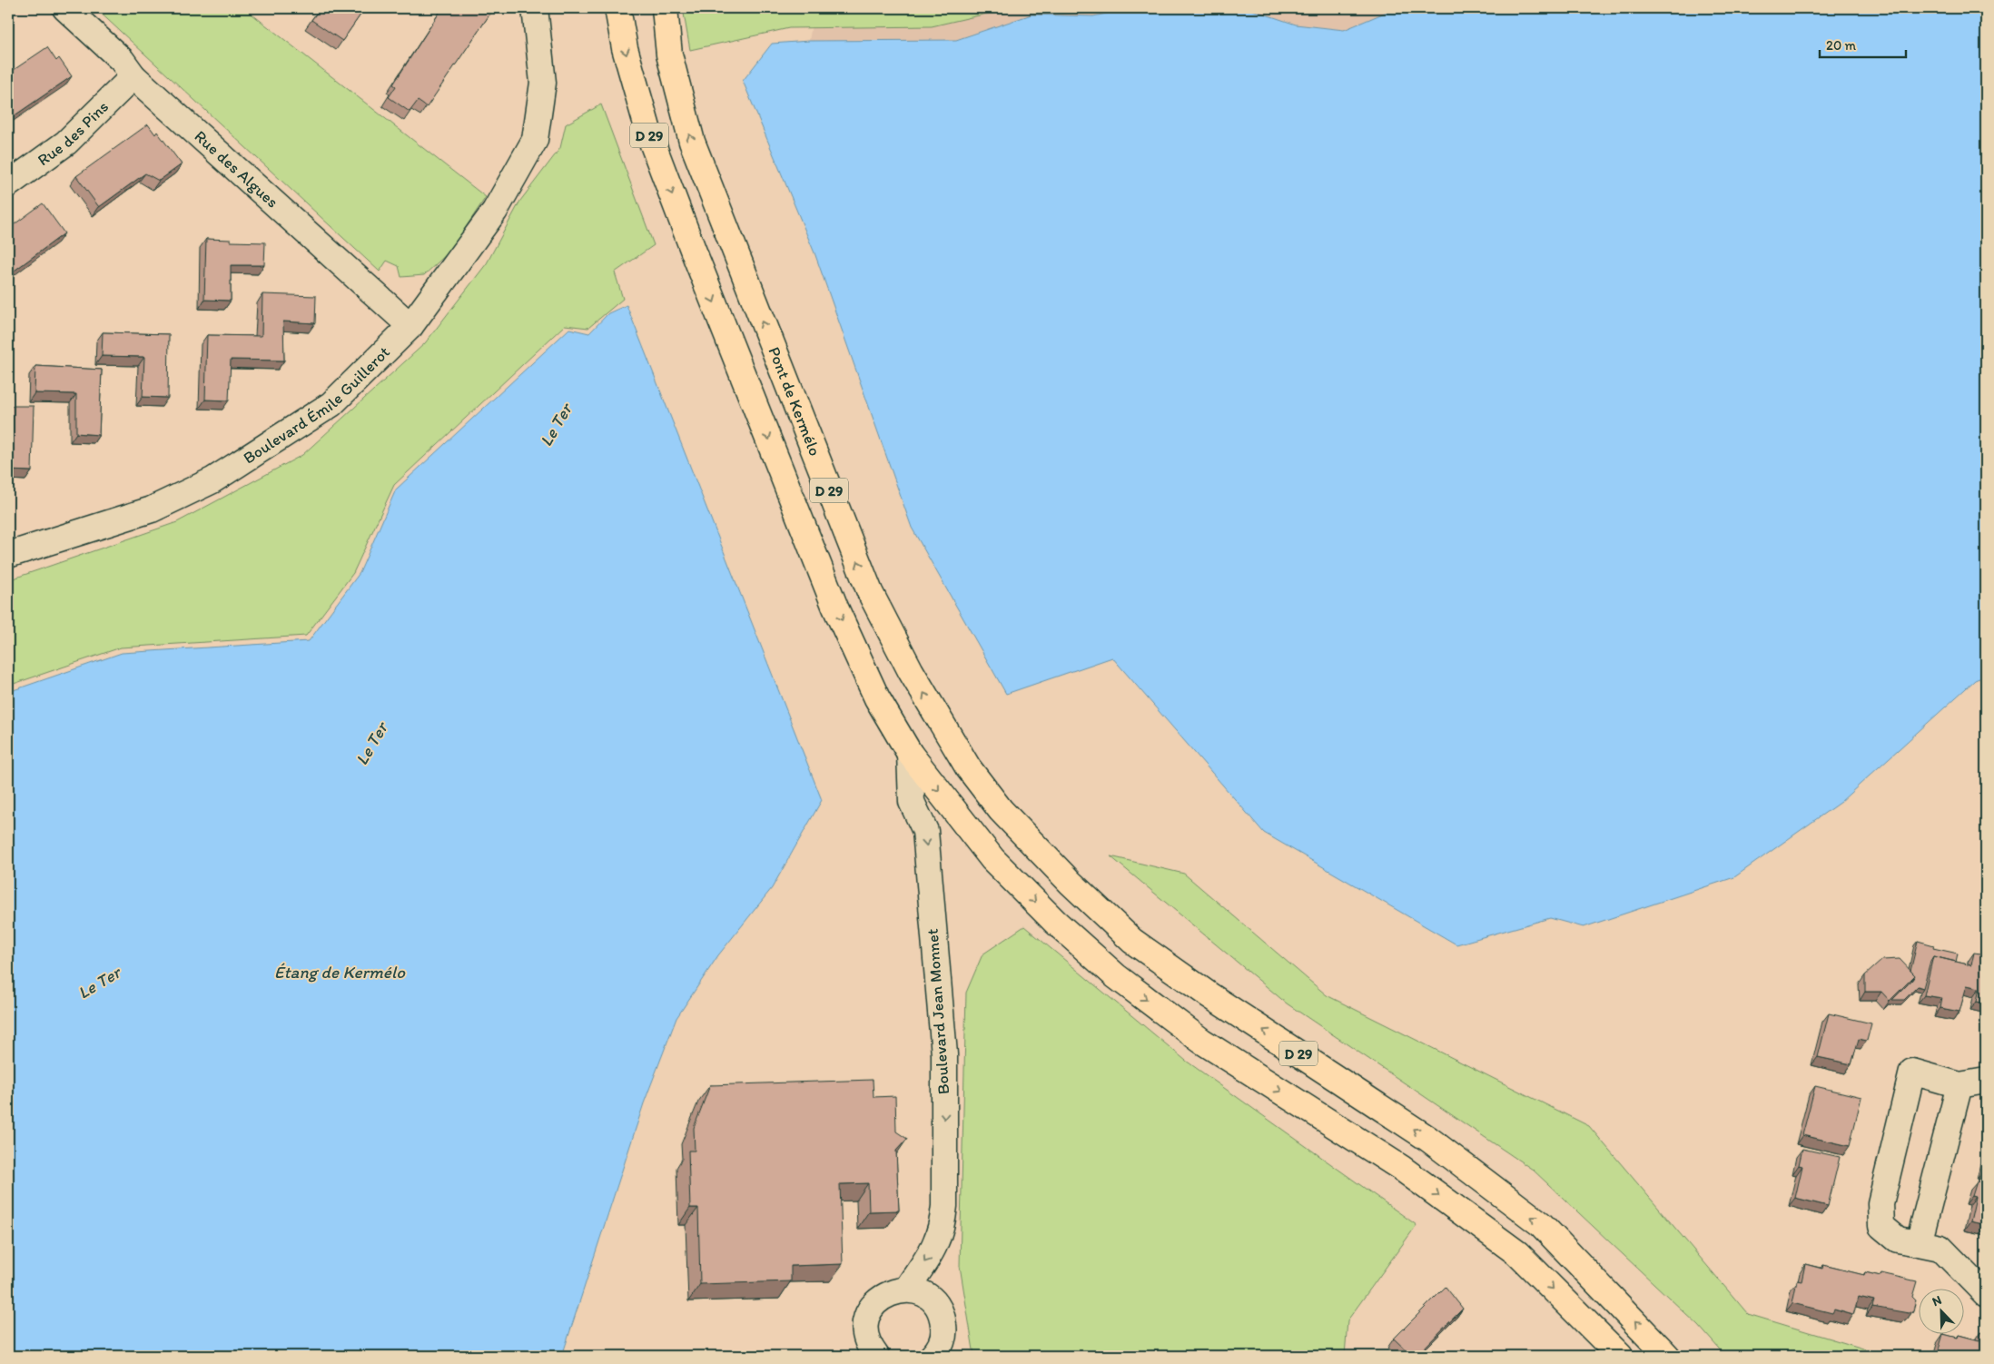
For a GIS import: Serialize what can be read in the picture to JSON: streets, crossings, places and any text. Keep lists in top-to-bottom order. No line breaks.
{"streets":{"main road":["D 29","Pont de Kermélo"],"street":["Rue des Pins","Rue des Algues","Boulevard Émile Guillerot","Boulevard Jean Monnet"]},"crossings":[["Rue des Pins","Rue des Algues"],["D 29","Boulevard Jean Monnet"],["Rue des Algues","Boulevard Émile Guillerot"]],"one_way":["Boulevard Jean Monnet"],"water":["Le Ter","Étang de Kermélo"],"scale_bar":"20 m","north":"top left"}
